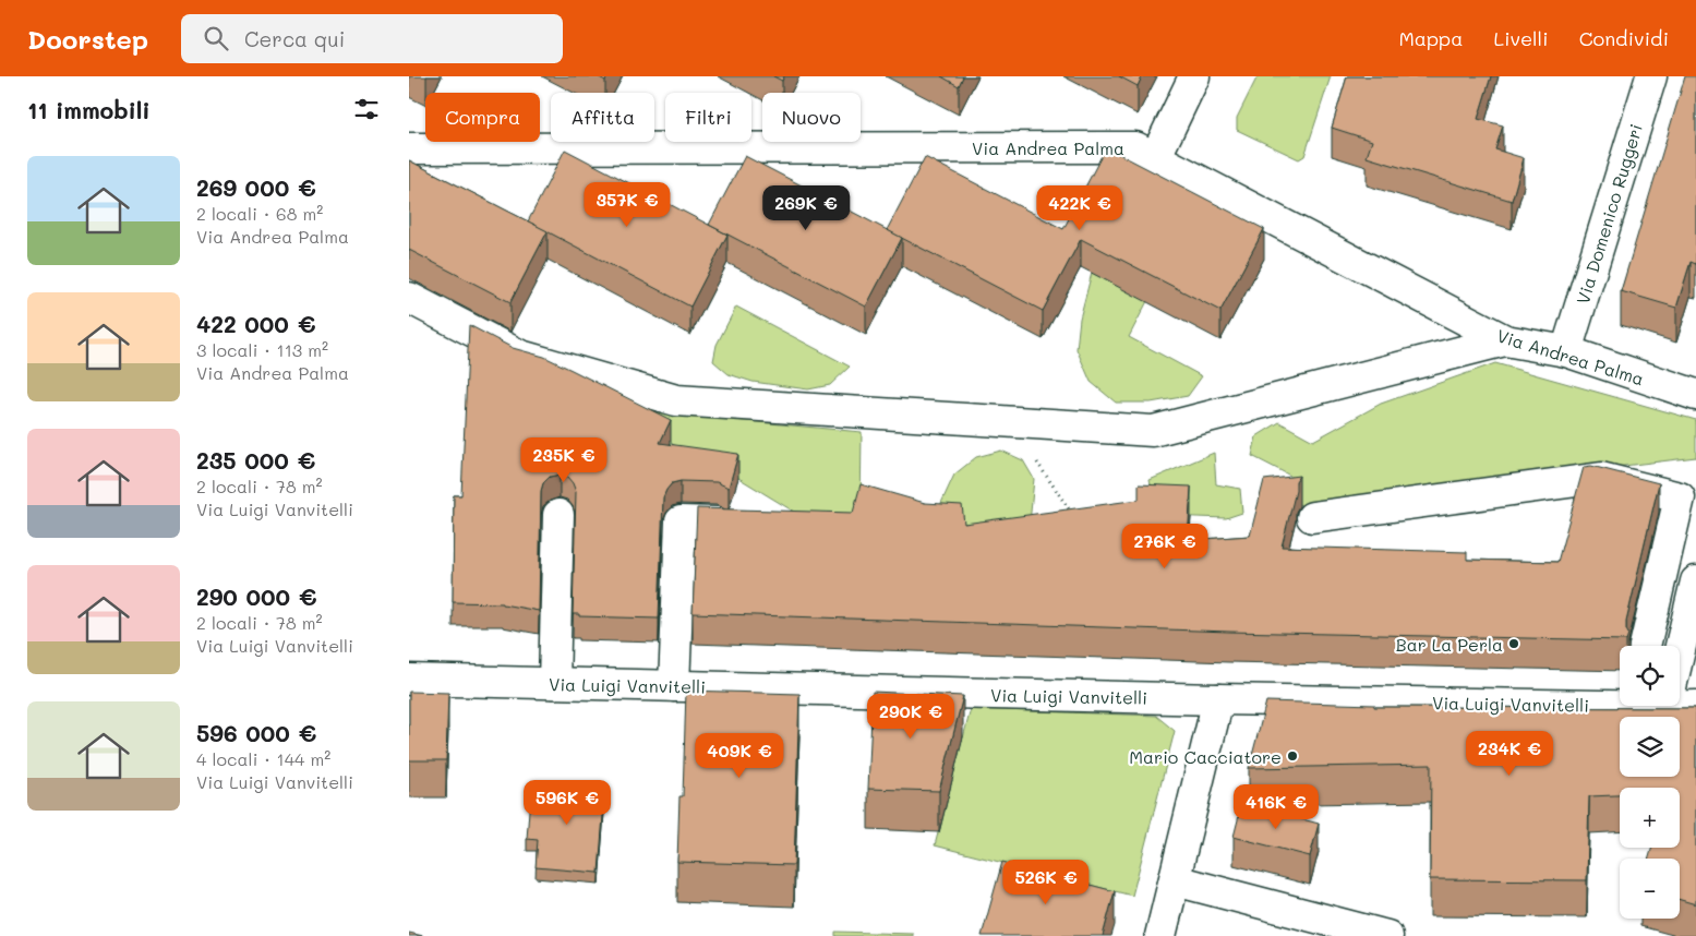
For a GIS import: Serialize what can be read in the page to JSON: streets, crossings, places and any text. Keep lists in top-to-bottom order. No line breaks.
{"streets":{"street":["Via Andrea Palma","Via Domenico Ruggeri","Via Luigi Vanvitelli"]},"crossings":[["Via Andrea Palma","Via Domenico Ruggeri"]],"places":["Bar La Perla","Mario Cacciatore"],"page":{"header":"Doorstep","search":"Cerca qui","nav":["Mappa","Livelli","Condividi"],"heading":"11 immobili","chip":["Compra","Affitta","Filtri","Nuovo"],"list":[{"name":"269 000 €","note":"2 locali · 68 m² · Via Andrea Palma"},{"name":"422 000 €","note":"3 locali · 113 m² · Via Andrea Palma"},{"name":"235 000 €","note":"2 locali · 78 m² · Via Luigi Vanvitelli"},{"name":"290 000 €","note":"2 locali · 78 m² · Via Luigi Vanvitelli"},{"name":"596 000 €","note":"4 locali · 144 m² · Via Luigi Vanvitelli"}],"price":["357K €","269K €","422K €","235K €","276K €","290K €","234K €","409K €","596K €","416K €","526K €"],"map_buttons":["+","−"]}}
